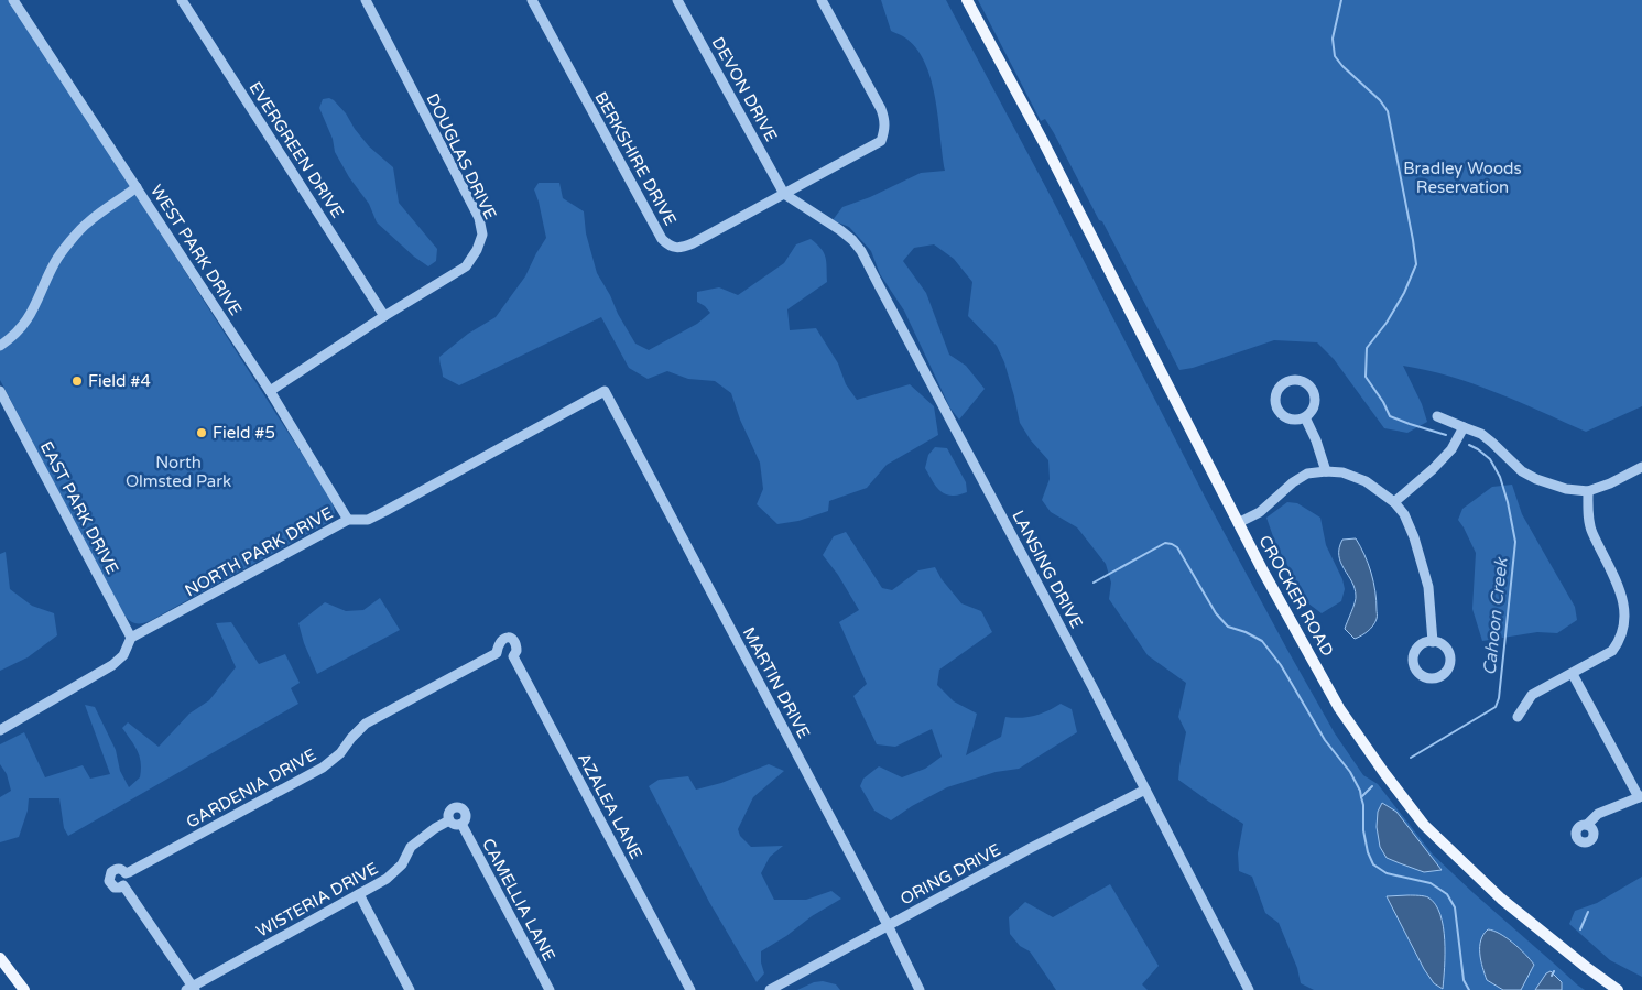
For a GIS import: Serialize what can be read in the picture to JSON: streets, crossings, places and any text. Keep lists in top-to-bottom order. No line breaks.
{"streets":{"main road":["CROCKER ROAD"],"street":["DEVON DRIVE","EVERGREEN DRIVE","DOUGLAS DRIVE","BERKSHIRE DRIVE","WEST PARK DRIVE","EAST PARK DRIVE","NORTH PARK DRIVE","LANSING DRIVE","MARTIN DRIVE","GARDENIA DRIVE","AZALEA LANE","ORING DRIVE","WISTERIA DRIVE","CAMELLIA LANE"]},"crossings":[["DEVON DRIVE","BERKSHIRE DRIVE"],["DEVON DRIVE","LANSING DRIVE"],["EVERGREEN DRIVE","DOUGLAS DRIVE"],["DOUGLAS DRIVE","WEST PARK DRIVE"],["BERKSHIRE DRIVE","LANSING DRIVE"],["WEST PARK DRIVE","NORTH PARK DRIVE"],["EAST PARK DRIVE","NORTH PARK DRIVE"],["NORTH PARK DRIVE","MARTIN DRIVE"],["LANSING DRIVE","ORING DRIVE"],["MARTIN DRIVE","ORING DRIVE"],["GARDENIA DRIVE","AZALEA LANE"],["WISTERIA DRIVE","CAMELLIA LANE"]],"water":["Cahoon Creek"],"parks":["Bradley Woods Reservation","North Olmsted Park"],"places":["Field #4","Field #5"]}
